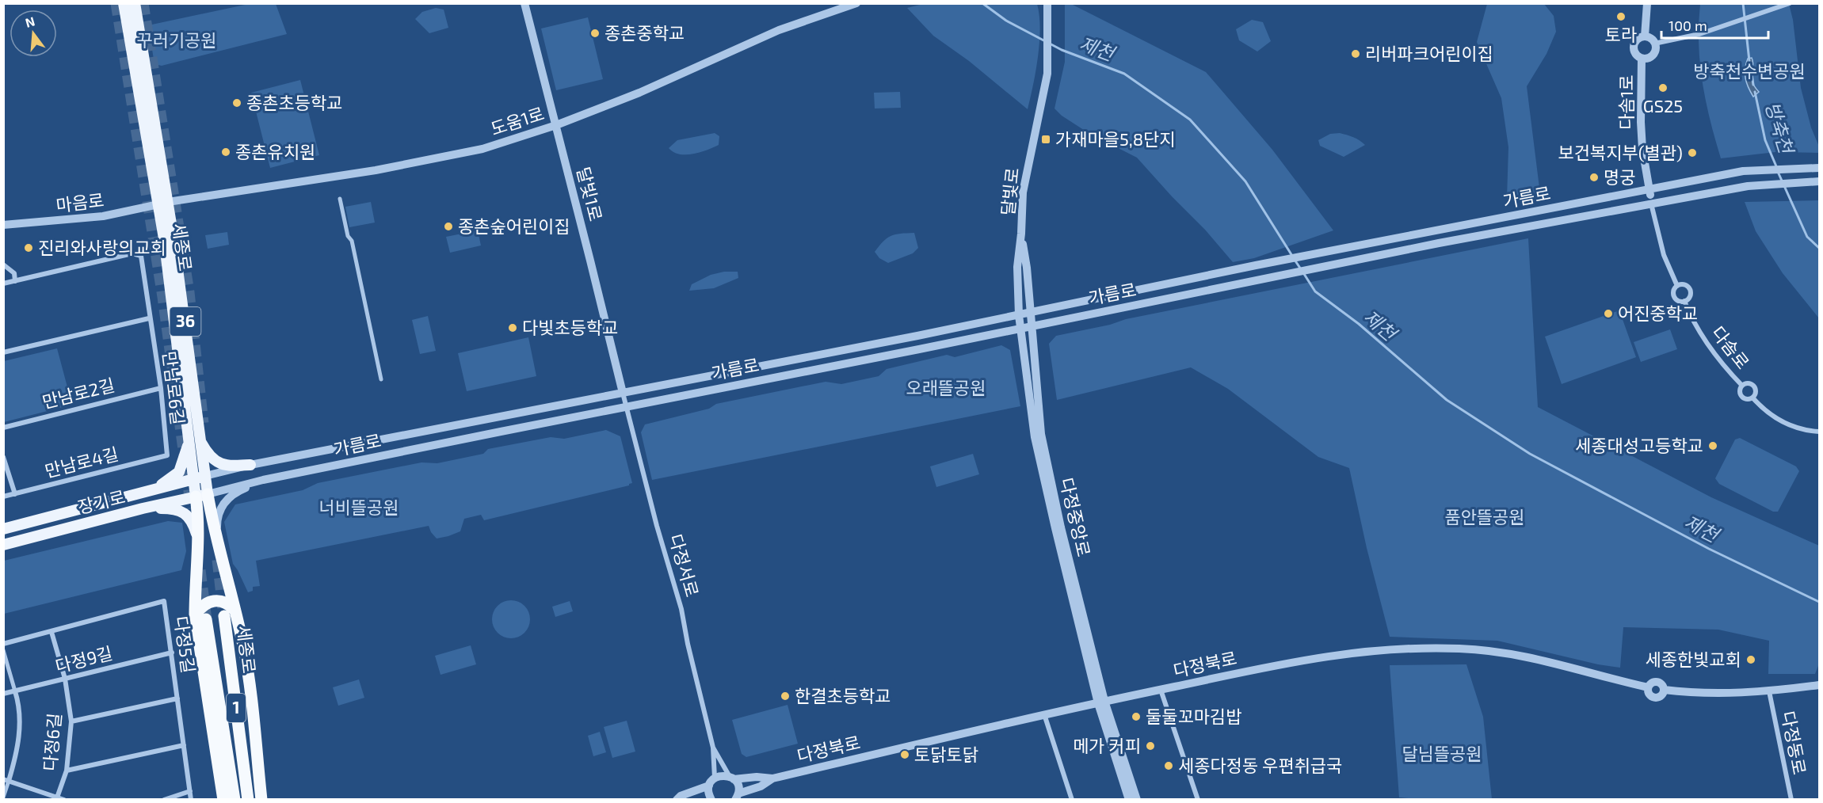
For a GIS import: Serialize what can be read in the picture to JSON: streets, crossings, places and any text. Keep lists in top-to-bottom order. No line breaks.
{"streets":{"highway":["세종로","1"],"main road":["36","장기로"],"street":["다솜1로","도움1로","달빛로","달빛1로","가름로","마음로","다솜로","만남로6길","만남로2길","만남로4길","다정중앙로","다정서로","다정5길","다정9길","다정북로","다정6길","다정동로"]},"crossings":[["다솜1로","가름로"],["다솜1로","다솜로"],["도움1로","달빛1로"],["도움1로","마음로"],["도움1로","세종로"],["달빛로","가름로"],["달빛로","다정중앙로"],["달빛1로","가름로"],["달빛1로","다정서로"],["가름로","세종로"],["가름로","다솜로"],["가름로","장기로"],["가름로","다정중앙로"],["가름로","다정서로"],["마음로","세종로"],["세종로","36"],["세종로","장기로"],["36","장기로"],["만남로6길","만남로2길"],["만남로6길","만남로4길"],["다정중앙로","다정북로"],["다정5길","다정9길"],["다정5길","다정6길"],["다정9길","다정6길"],["다정북로","다정동로"]],"water":["제천","방축천"],"parks":["꾸러기공원","방축천수변공원","오래뜰공원","너비뜰공원","품안뜰공원","달님뜰공원"],"places":{"other":["토라","종촌중학교","리버파크어린이집","GS25","종촌초등학교","종촌유치원","보건복지부(별관)","명궁","종촌숲어린이집","진리와사랑의교회","어진중학교","다빛초등학교","세종대성고등학교","세종한빛교회","한결초등학교","둘둘꼬마김밥","메가 커피","토닭토닭","세종다정동 우편취급국"],"transit":["가재마을5,8단지"]},"scale_bar":"100 m","north":"top"}
